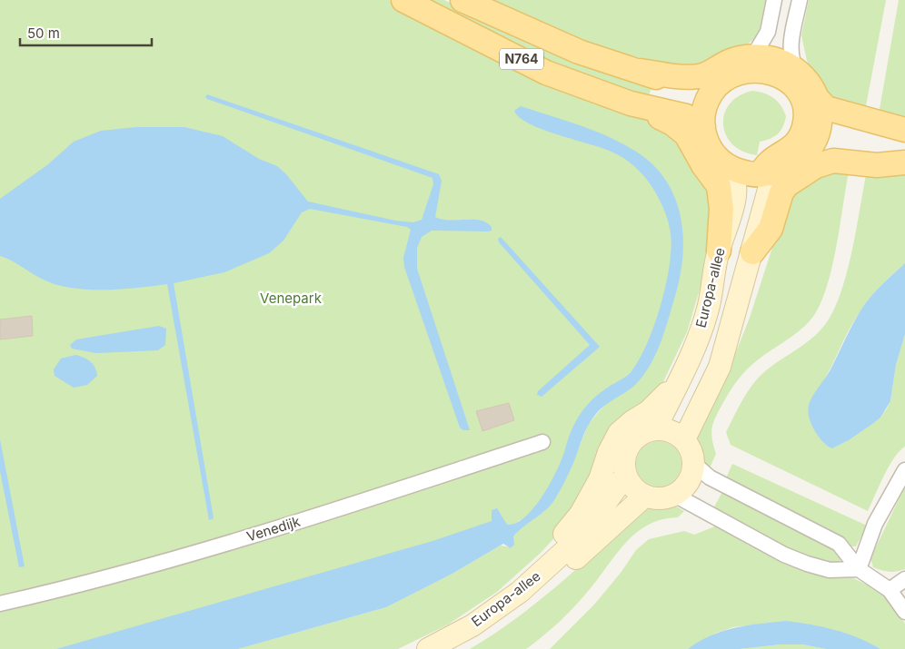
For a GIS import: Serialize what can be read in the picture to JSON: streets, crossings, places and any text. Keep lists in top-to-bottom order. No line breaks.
{"streets":{"main road":["N764","Europa-allee"],"street":["Venedijk"]},"crossings":[["N764","Europa-allee"]],"parks":["Venepark"],"scale_bar":"50 m"}
